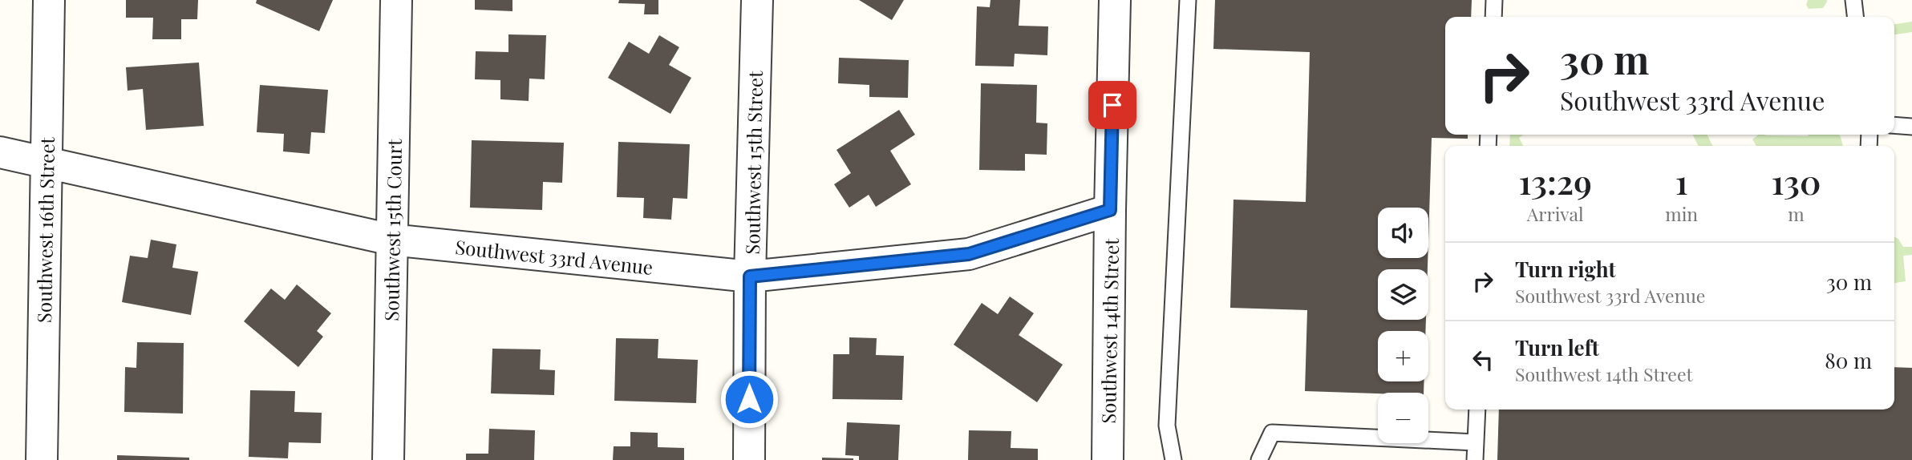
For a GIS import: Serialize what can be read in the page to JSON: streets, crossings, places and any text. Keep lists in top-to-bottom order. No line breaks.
{"streets":{"street":["Southwest 15th Street","Southwest 16th Street","Southwest 15th Court","Southwest 33rd Avenue","Southwest 14th Street"]},"crossings":[["Southwest 15th Street","Southwest 33rd Avenue"],["Southwest 16th Street","Southwest 33rd Avenue"],["Southwest 15th Court","Southwest 33rd Avenue"],["Southwest 33rd Avenue","Southwest 14th Street"]],"page":{"turn":["30 m","Southwest 33rd Avenue"],"eta":["13:29","Arrival","1","min","130","m"],"map_buttons":["+","−"],"list":[{"name":"Turn right","note":"Southwest 33rd Avenue","value":"30 m"},{"name":"Turn left","note":"Southwest 14th Street","value":"80 m"}]}}
